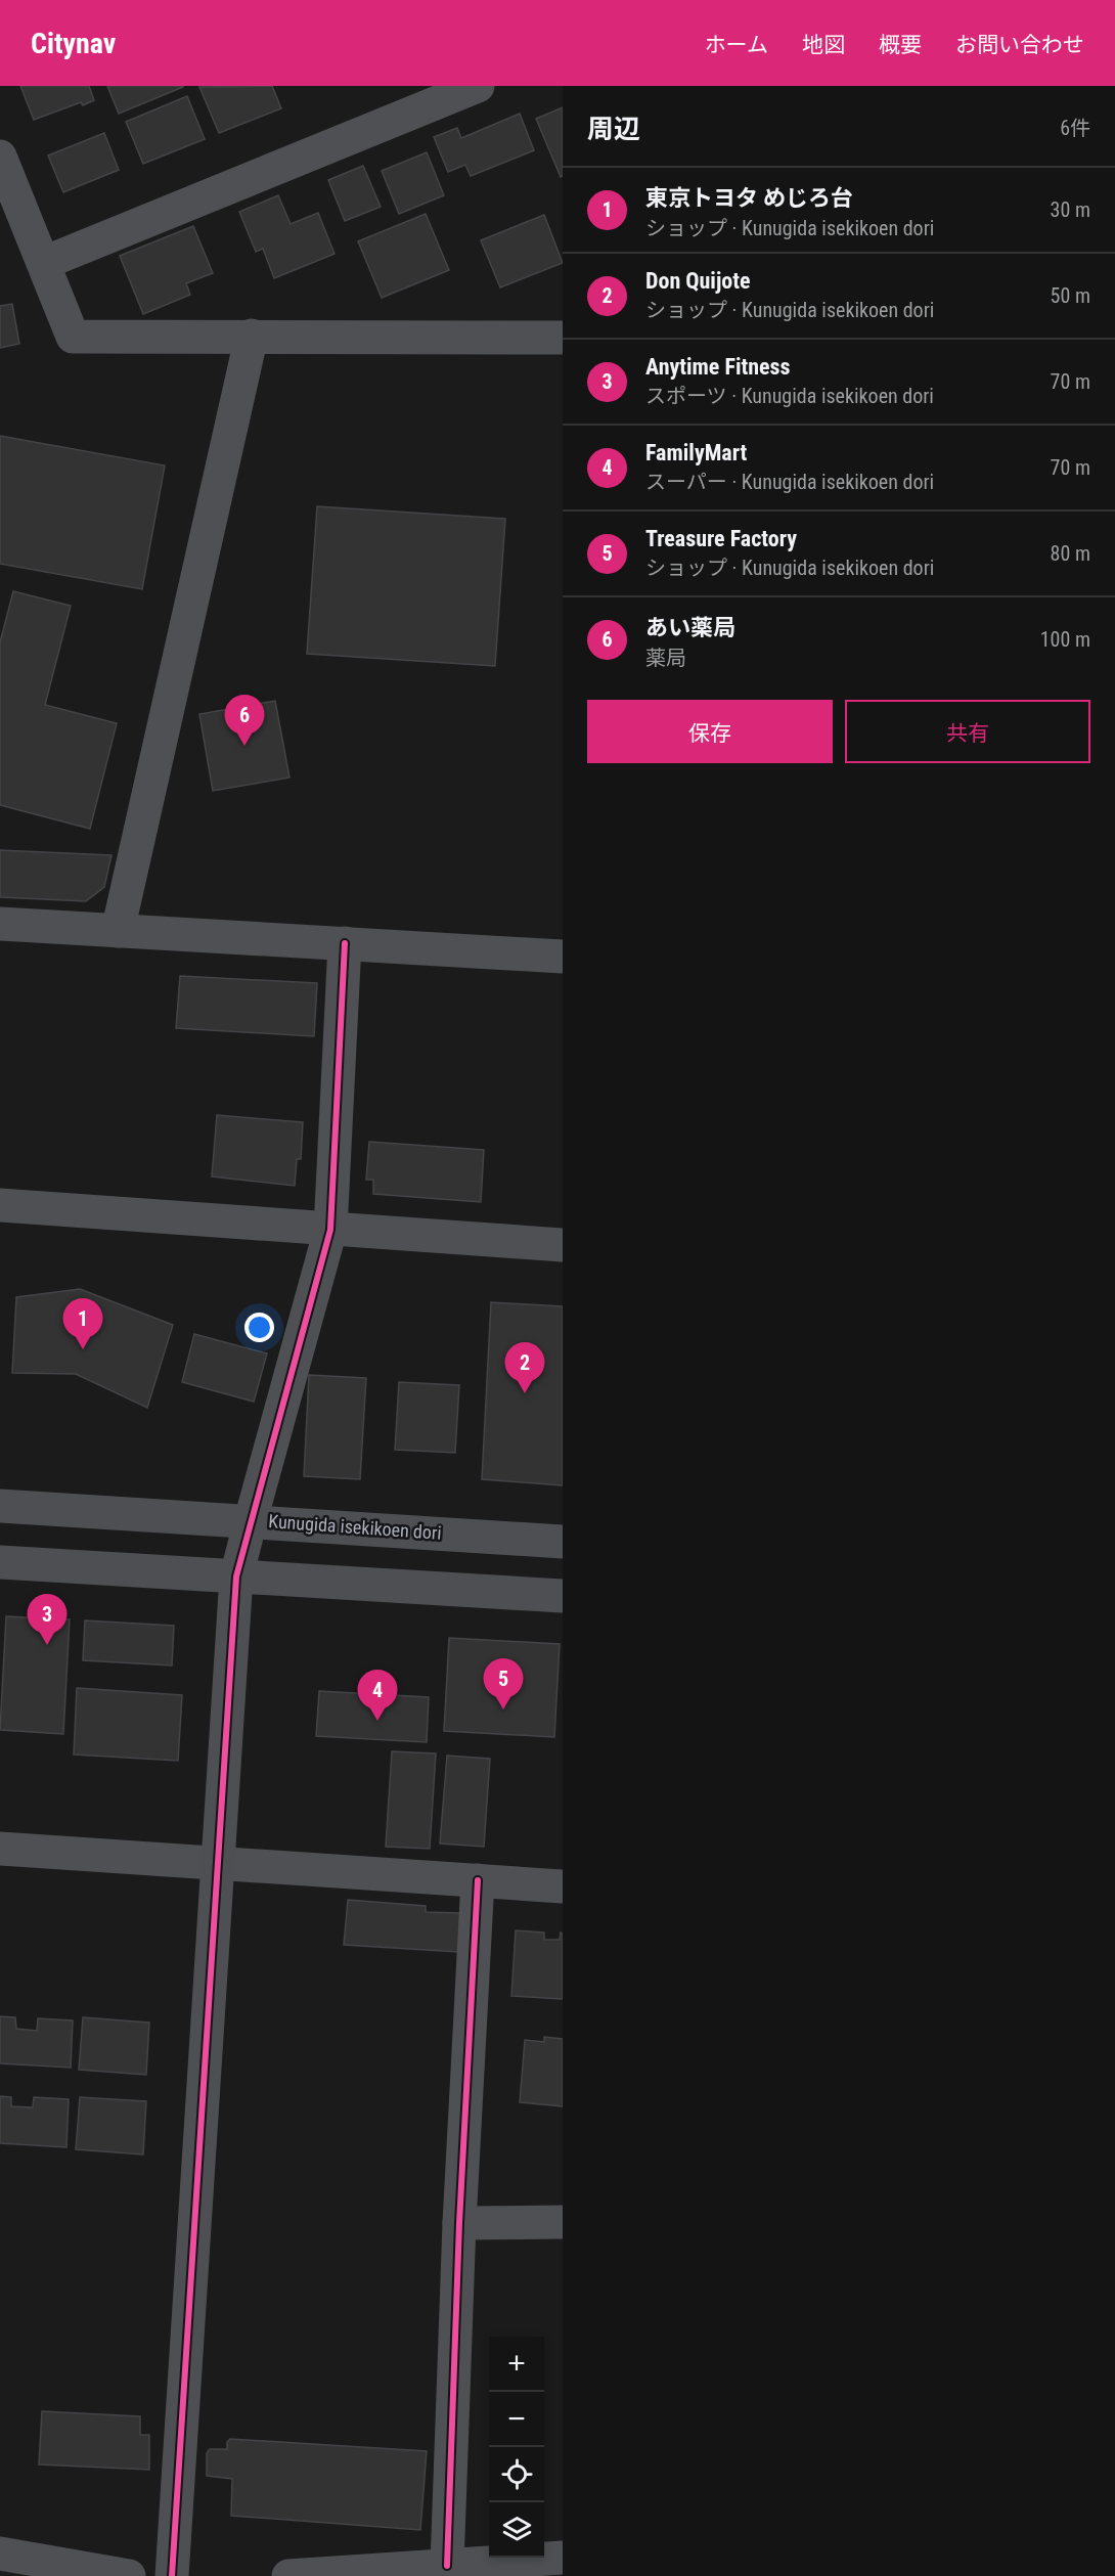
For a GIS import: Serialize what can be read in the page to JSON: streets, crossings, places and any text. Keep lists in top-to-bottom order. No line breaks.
{"streets":{"street":["Kunugida isekikoen dori"]},"page":{"header":"Citynav","nav":["ホーム","地図","概要","お問い合わせ"],"heading":["周辺","6件"],"list":[{"mark":"1","name":"東京トヨタ めじろ台","note":"ショップ · Kunugida isekikoen dori","value":"30 m"},{"mark":"2","name":"Don Quijote","note":"ショップ · Kunugida isekikoen dori","value":"50 m"},{"mark":"3","name":"Anytime Fitness","note":"スポーツ · Kunugida isekikoen dori","value":"70 m"},{"mark":"4","name":"FamilyMart","note":"スーパー · Kunugida isekikoen dori","value":"70 m"},{"mark":"5","name":"Treasure Factory","note":"ショップ · Kunugida isekikoen dori","value":"80 m"},{"mark":"6","name":"あい薬局","note":"薬局","value":"100 m"}],"buttons":["保存","共有"],"pins":["6","1","2","3","5","4"],"map_buttons":["+","−"]}}
